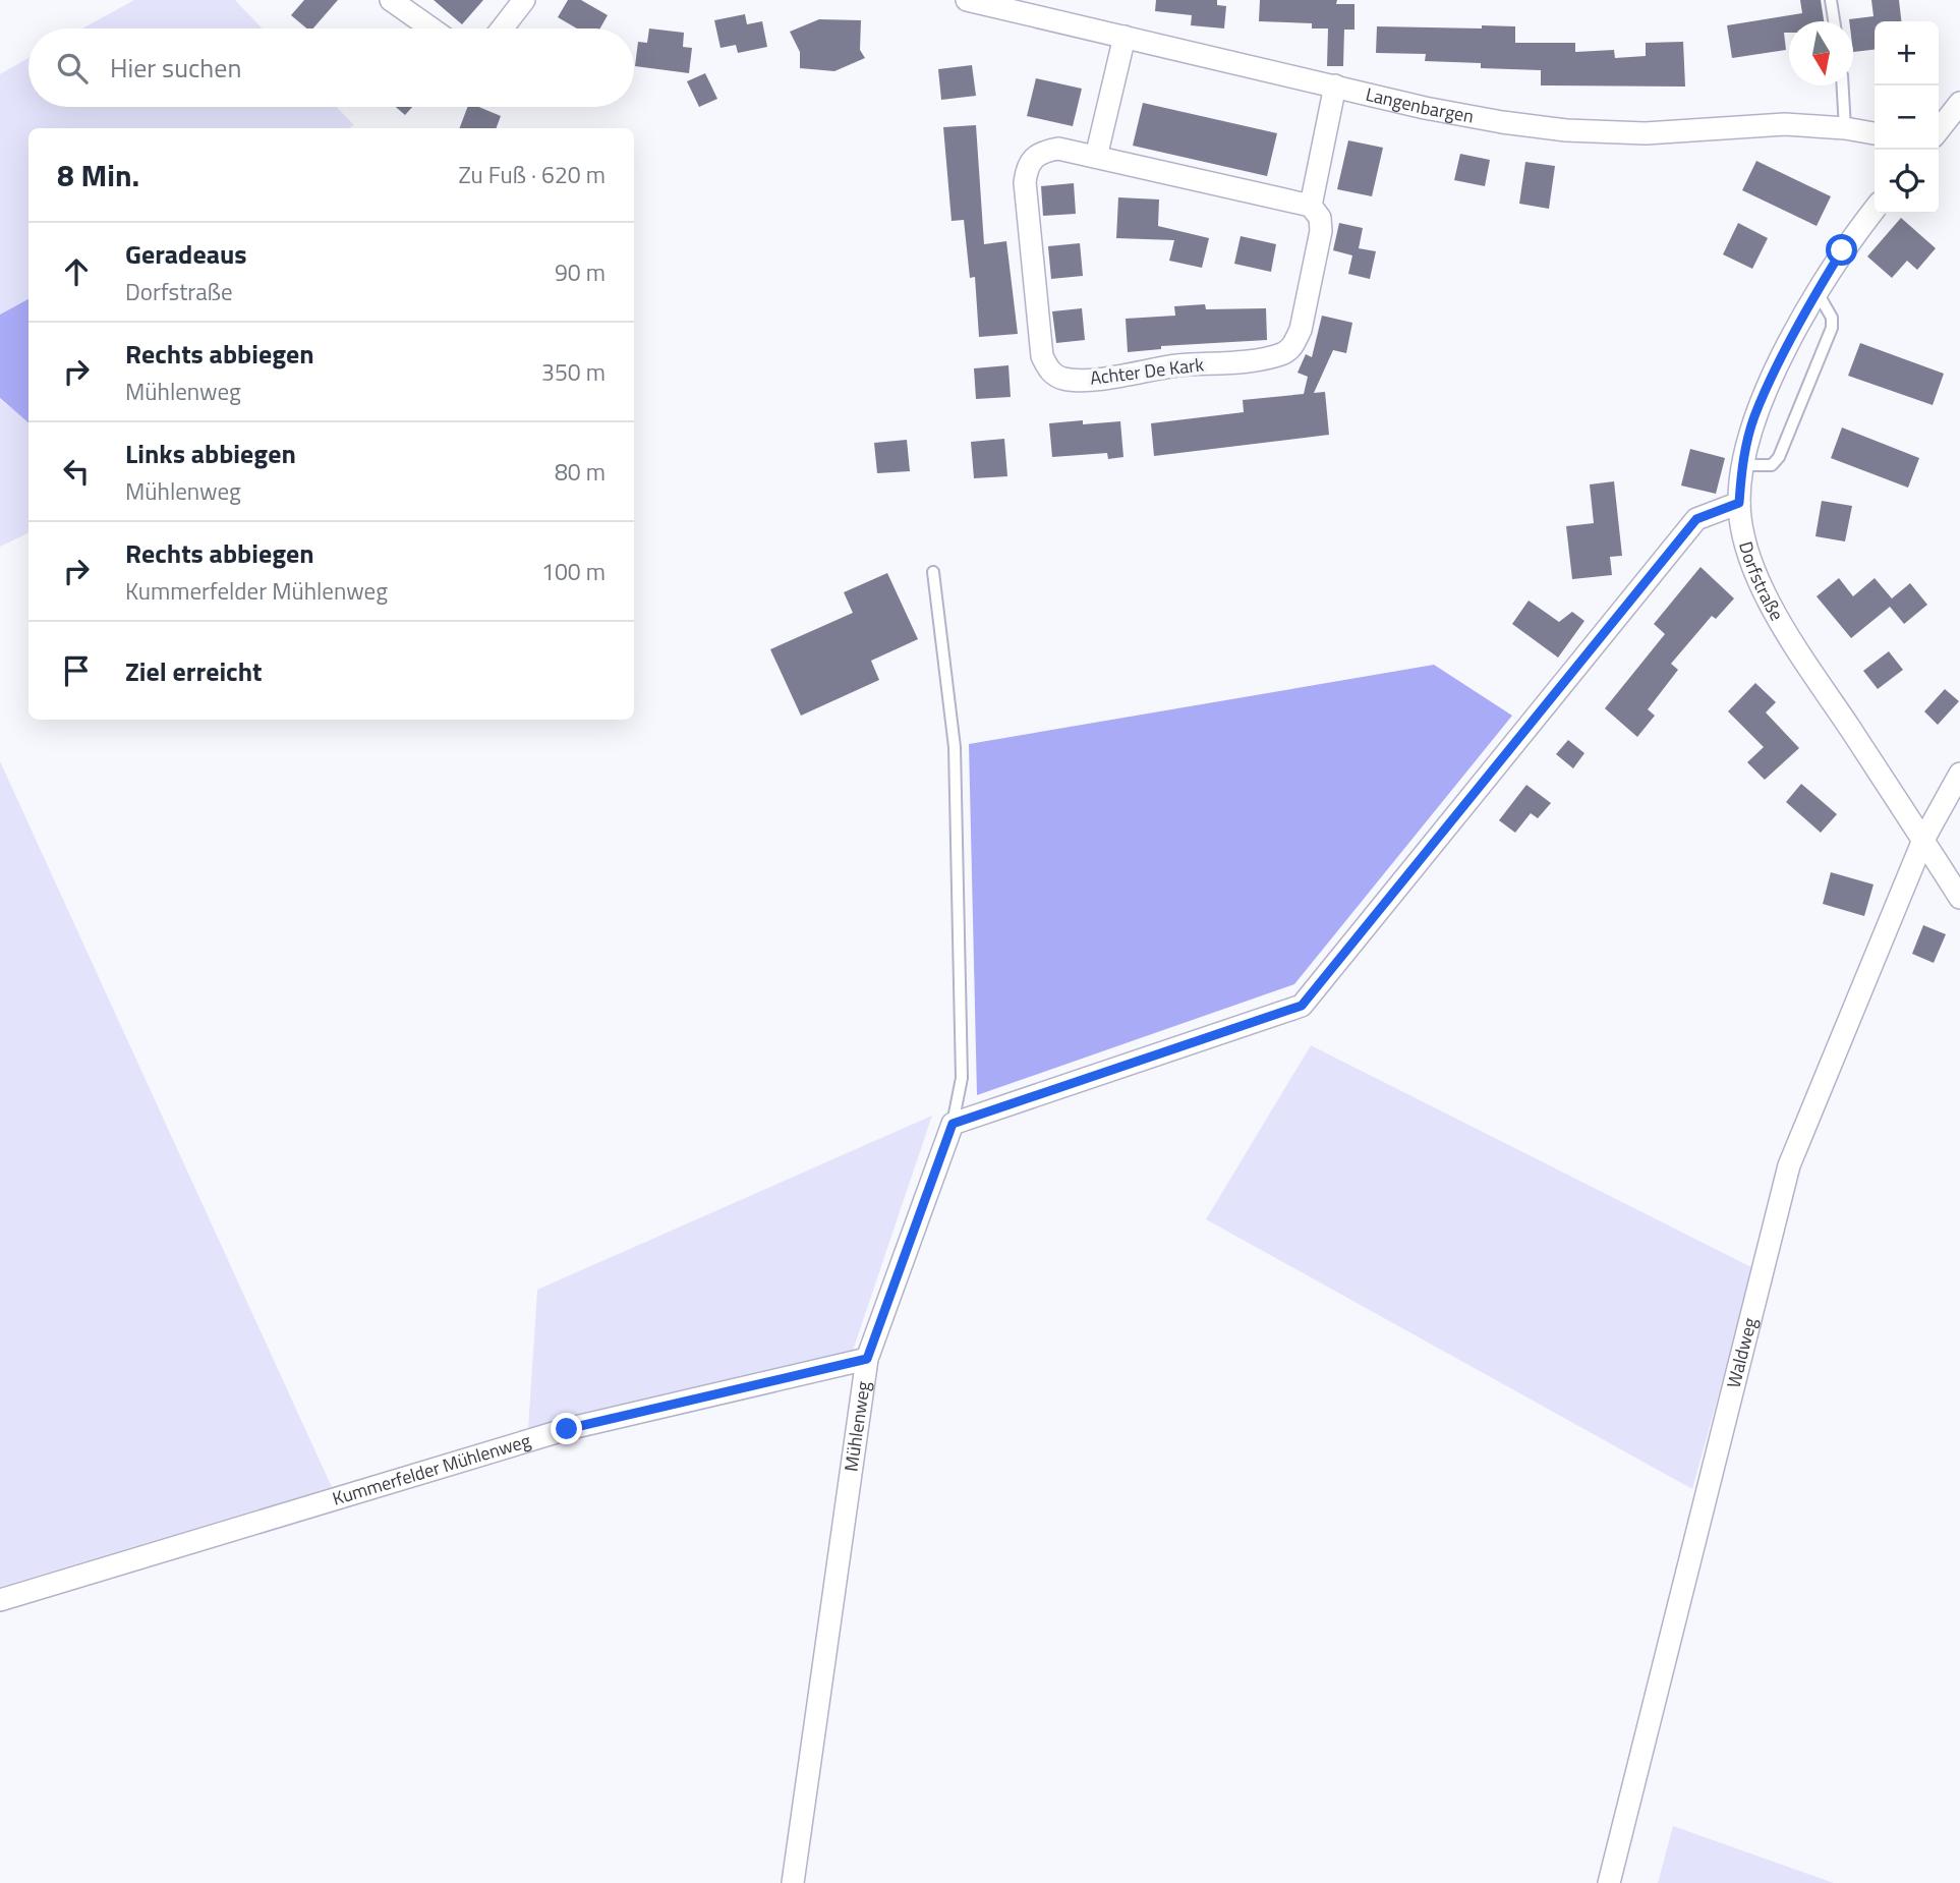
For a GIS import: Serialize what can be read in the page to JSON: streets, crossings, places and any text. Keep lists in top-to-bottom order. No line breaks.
{"streets":{"street":["Langenbargen","Achter De Kark","Dorfstraße","Waldweg","Mühlenweg","Kummerfelder Mühlenweg"]},"crossings":[["Langenbargen","Achter De Kark"],["Dorfstraße","Waldweg"],["Mühlenweg","Kummerfelder Mühlenweg"]],"north":"bottom","page":{"map_buttons":["+","−"],"search":"Hier suchen","heading":["8 Min.","Zu Fuß · 620 m"],"list":[["Geradeaus","Dorfstraße","90 m"],["Rechts abbiegen","Mühlenweg","350 m"],["Links abbiegen","Mühlenweg","80 m"],["Rechts abbiegen","Kummerfelder Mühlenweg","100 m"],"Ziel erreicht"]}}
